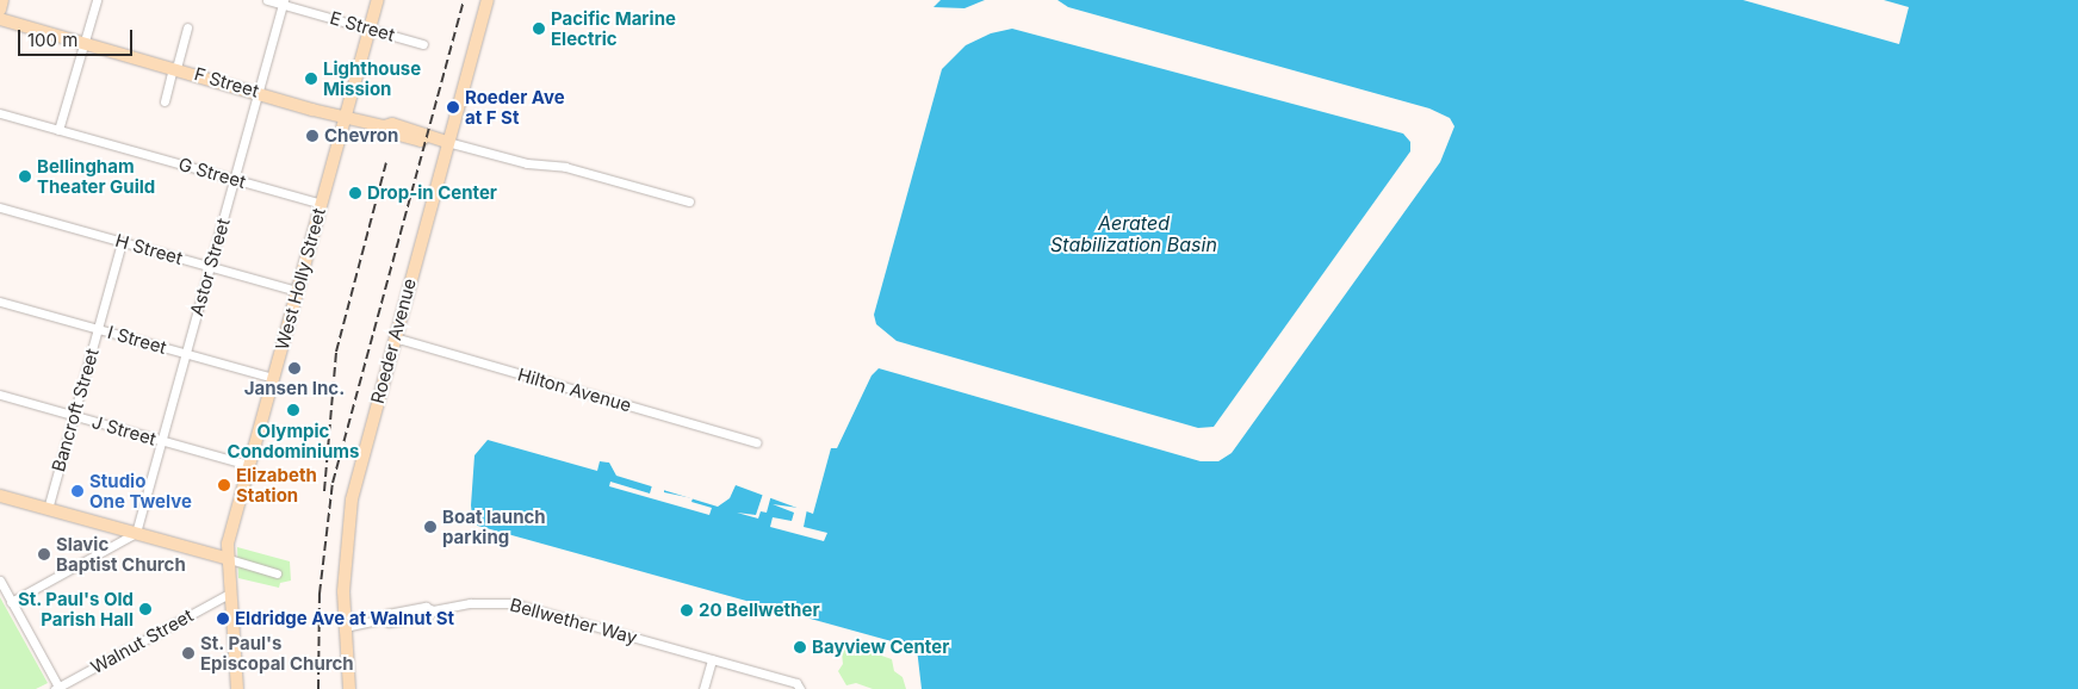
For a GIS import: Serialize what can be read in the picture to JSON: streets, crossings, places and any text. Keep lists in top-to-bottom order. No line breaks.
{"streets":{"street":["E Street","F Street","G Street","H Street","Astor Street","West Holly Street","I Street","Roeder Avenue","Hilton Avenue","Bancroft Street","J Street","Bellwether Way","Walnut Street"]},"crossings":[["E Street","Astor Street"],["E Street","West Holly Street"],["F Street","Astor Street"],["F Street","West Holly Street"],["F Street","Roeder Avenue"],["G Street","Astor Street"],["G Street","West Holly Street"],["H Street","Astor Street"],["H Street","West Holly Street"],["H Street","Bancroft Street"],["Astor Street","I Street"],["Astor Street","J Street"],["West Holly Street","I Street"],["West Holly Street","J Street"],["I Street","Bancroft Street"],["Roeder Avenue","Hilton Avenue"],["Roeder Avenue","Bellwether Way"],["Bancroft Street","J Street"]],"water":["Aerated Stabilization Basin"],"places":["Pacific Marine Electric","Lighthouse Mission","Roeder Ave at F St","Chevron","Bellingham Theater Guild","Drop-in Center","Jansen Inc.","Olympic Condominiums","Elizabeth Station","Studio One Twelve","Boat launch parking","Slavic Baptist Church","St. Paul's Old Parish Hall","20 Bellwether","Eldridge Ave at Walnut St","Bayview Center","St. Paul's Episcopal Church"],"scale_bar":"100 m"}
